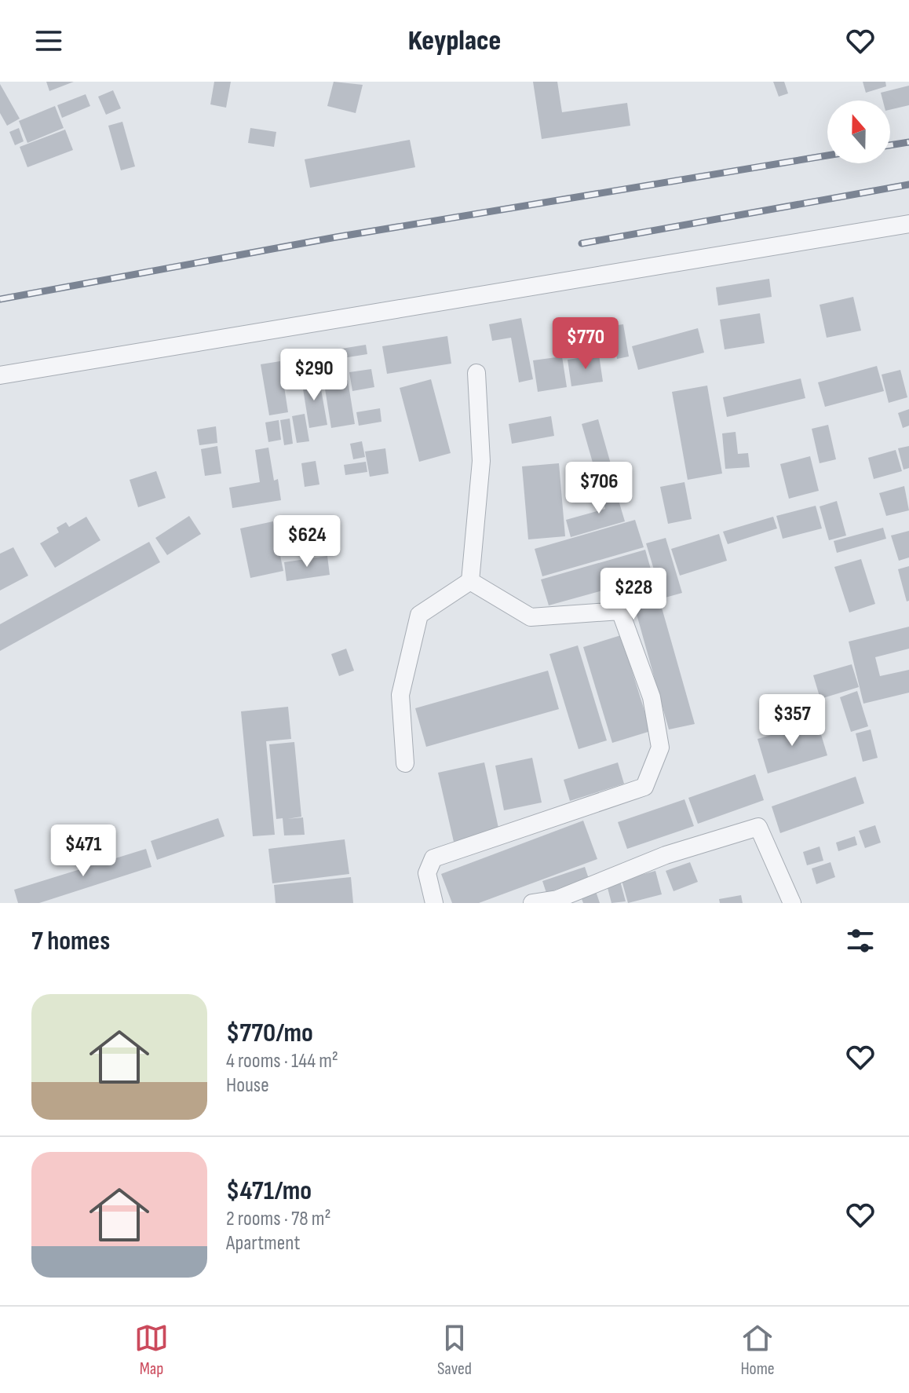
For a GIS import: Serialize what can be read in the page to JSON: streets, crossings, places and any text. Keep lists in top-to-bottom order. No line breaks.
{"north":"top","page":{"header":"Keyplace","price":["$770","$290","$706","$624","$228","$357","$471"],"heading":"7 homes","list":[{"name":"$770/mo","note":"4 rooms · 144 m² · House"},{"name":"$471/mo","note":"2 rooms · 78 m² · Apartment"}],"tabs":["Map","Saved","Home"]}}
